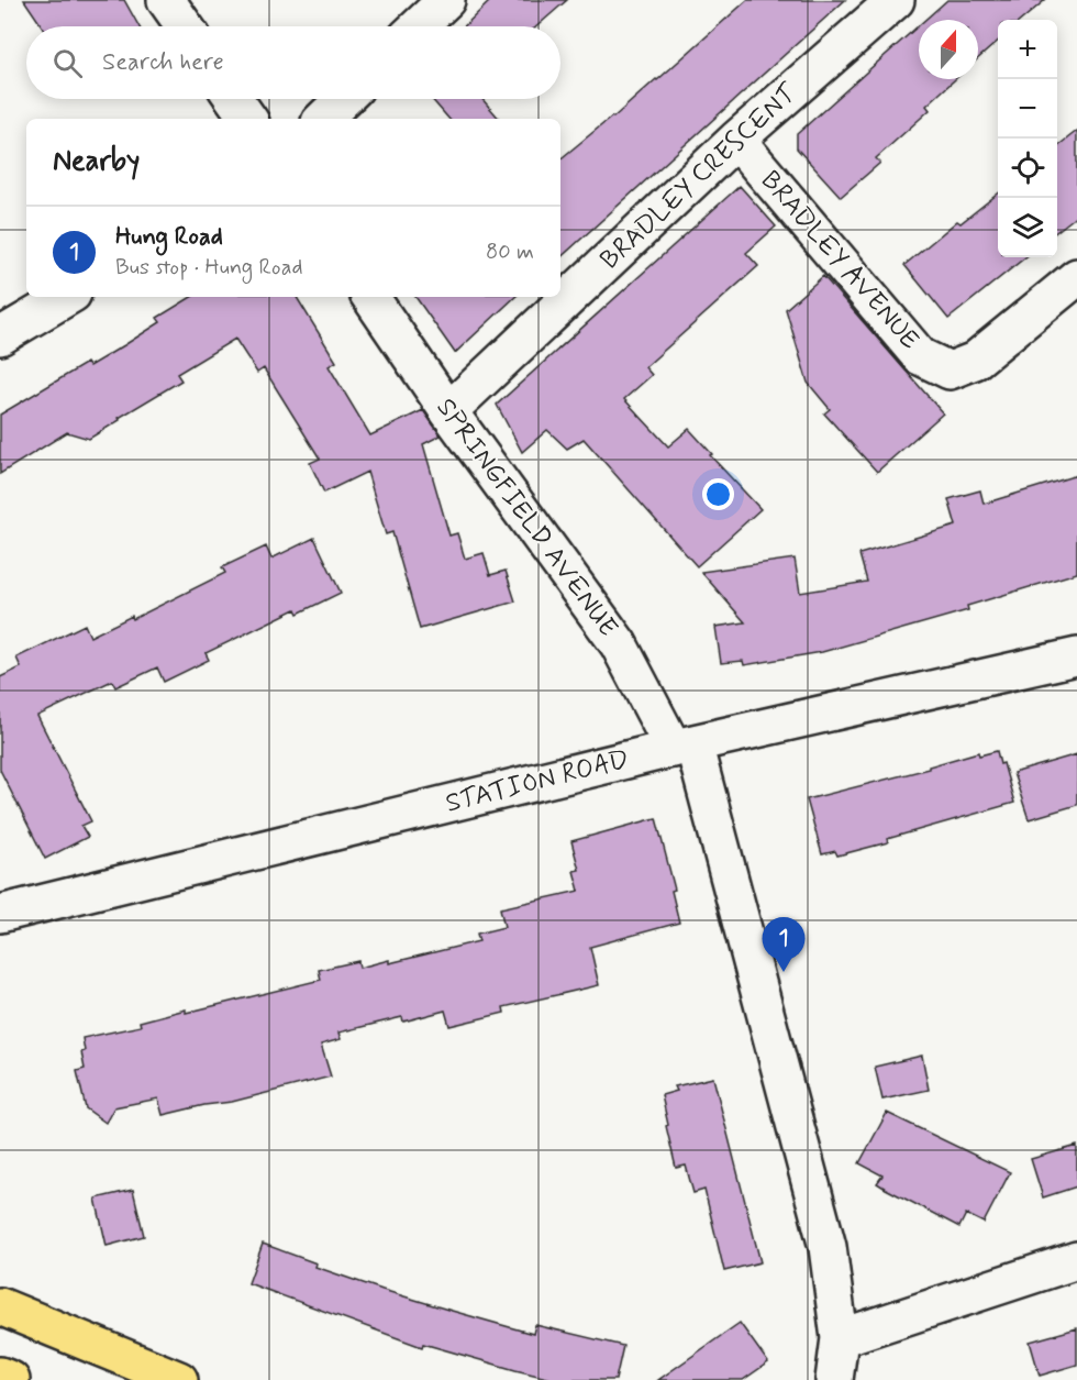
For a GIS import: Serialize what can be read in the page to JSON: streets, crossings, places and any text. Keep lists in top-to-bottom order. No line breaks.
{"streets":{"street":["BRADLEY CRESCENT","BRADLEY AVENUE","SPRINGFIELD AVENUE","STATION ROAD"]},"crossings":[["BRADLEY CRESCENT","BRADLEY AVENUE"],["BRADLEY CRESCENT","SPRINGFIELD AVENUE"],["SPRINGFIELD AVENUE","STATION ROAD"]],"north":"top","page":{"map_buttons":["+","−"],"search":"Search here","heading":"Nearby","list":[{"mark":"1","name":"Hung Road","note":"Bus stop · Hung Road","value":"80 m"}],"pins":"1"}}
